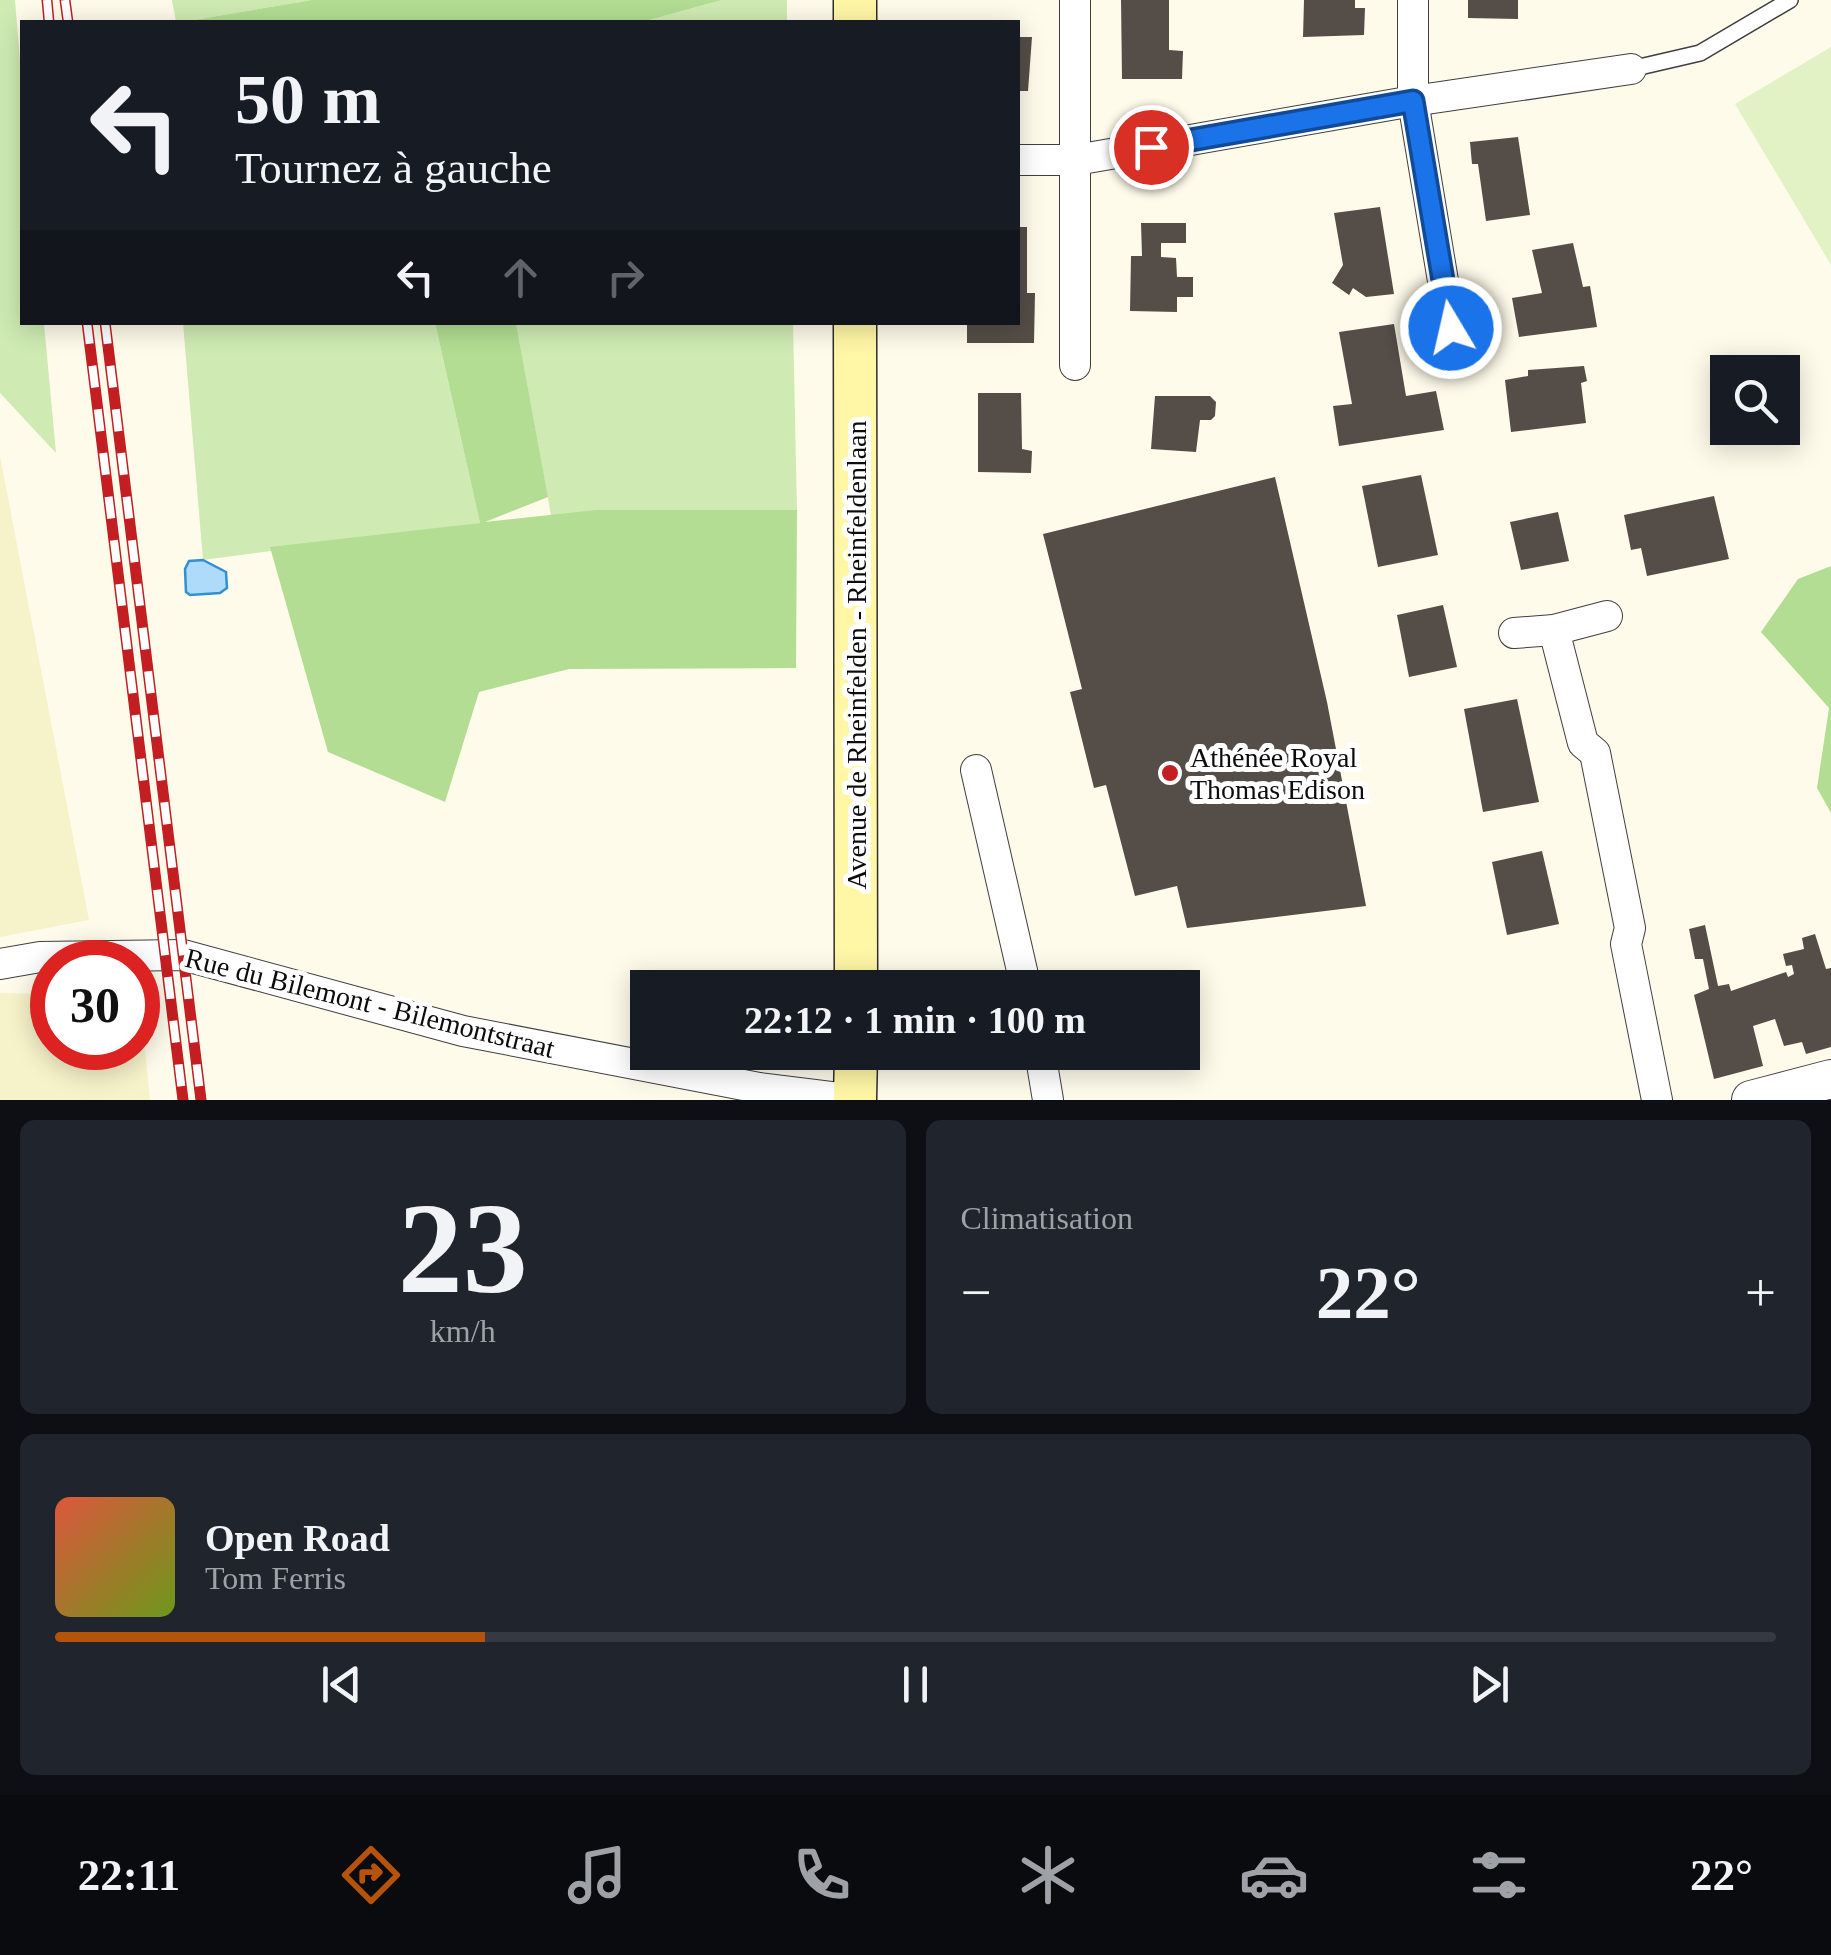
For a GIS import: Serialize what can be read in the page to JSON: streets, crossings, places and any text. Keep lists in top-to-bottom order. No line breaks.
{"streets":{"main road":["Avenue de Rheinfelden - Rheinfeldenlaan"],"street":["Rue du Bilemont - Bilemontstraat"]},"places":["Athénée Royal Thomas Edison"],"page":{"turn":["50 m","Tournez à gauche"],"limit":"30","trip":"22:12 · 1 min · 100 m","tile":[["23","km/h"],"Climatisation"],"heat":["−","22°","+"],"song":["Open Road","Tom Ferris"],"tabs":["22:11","22°"]}}
